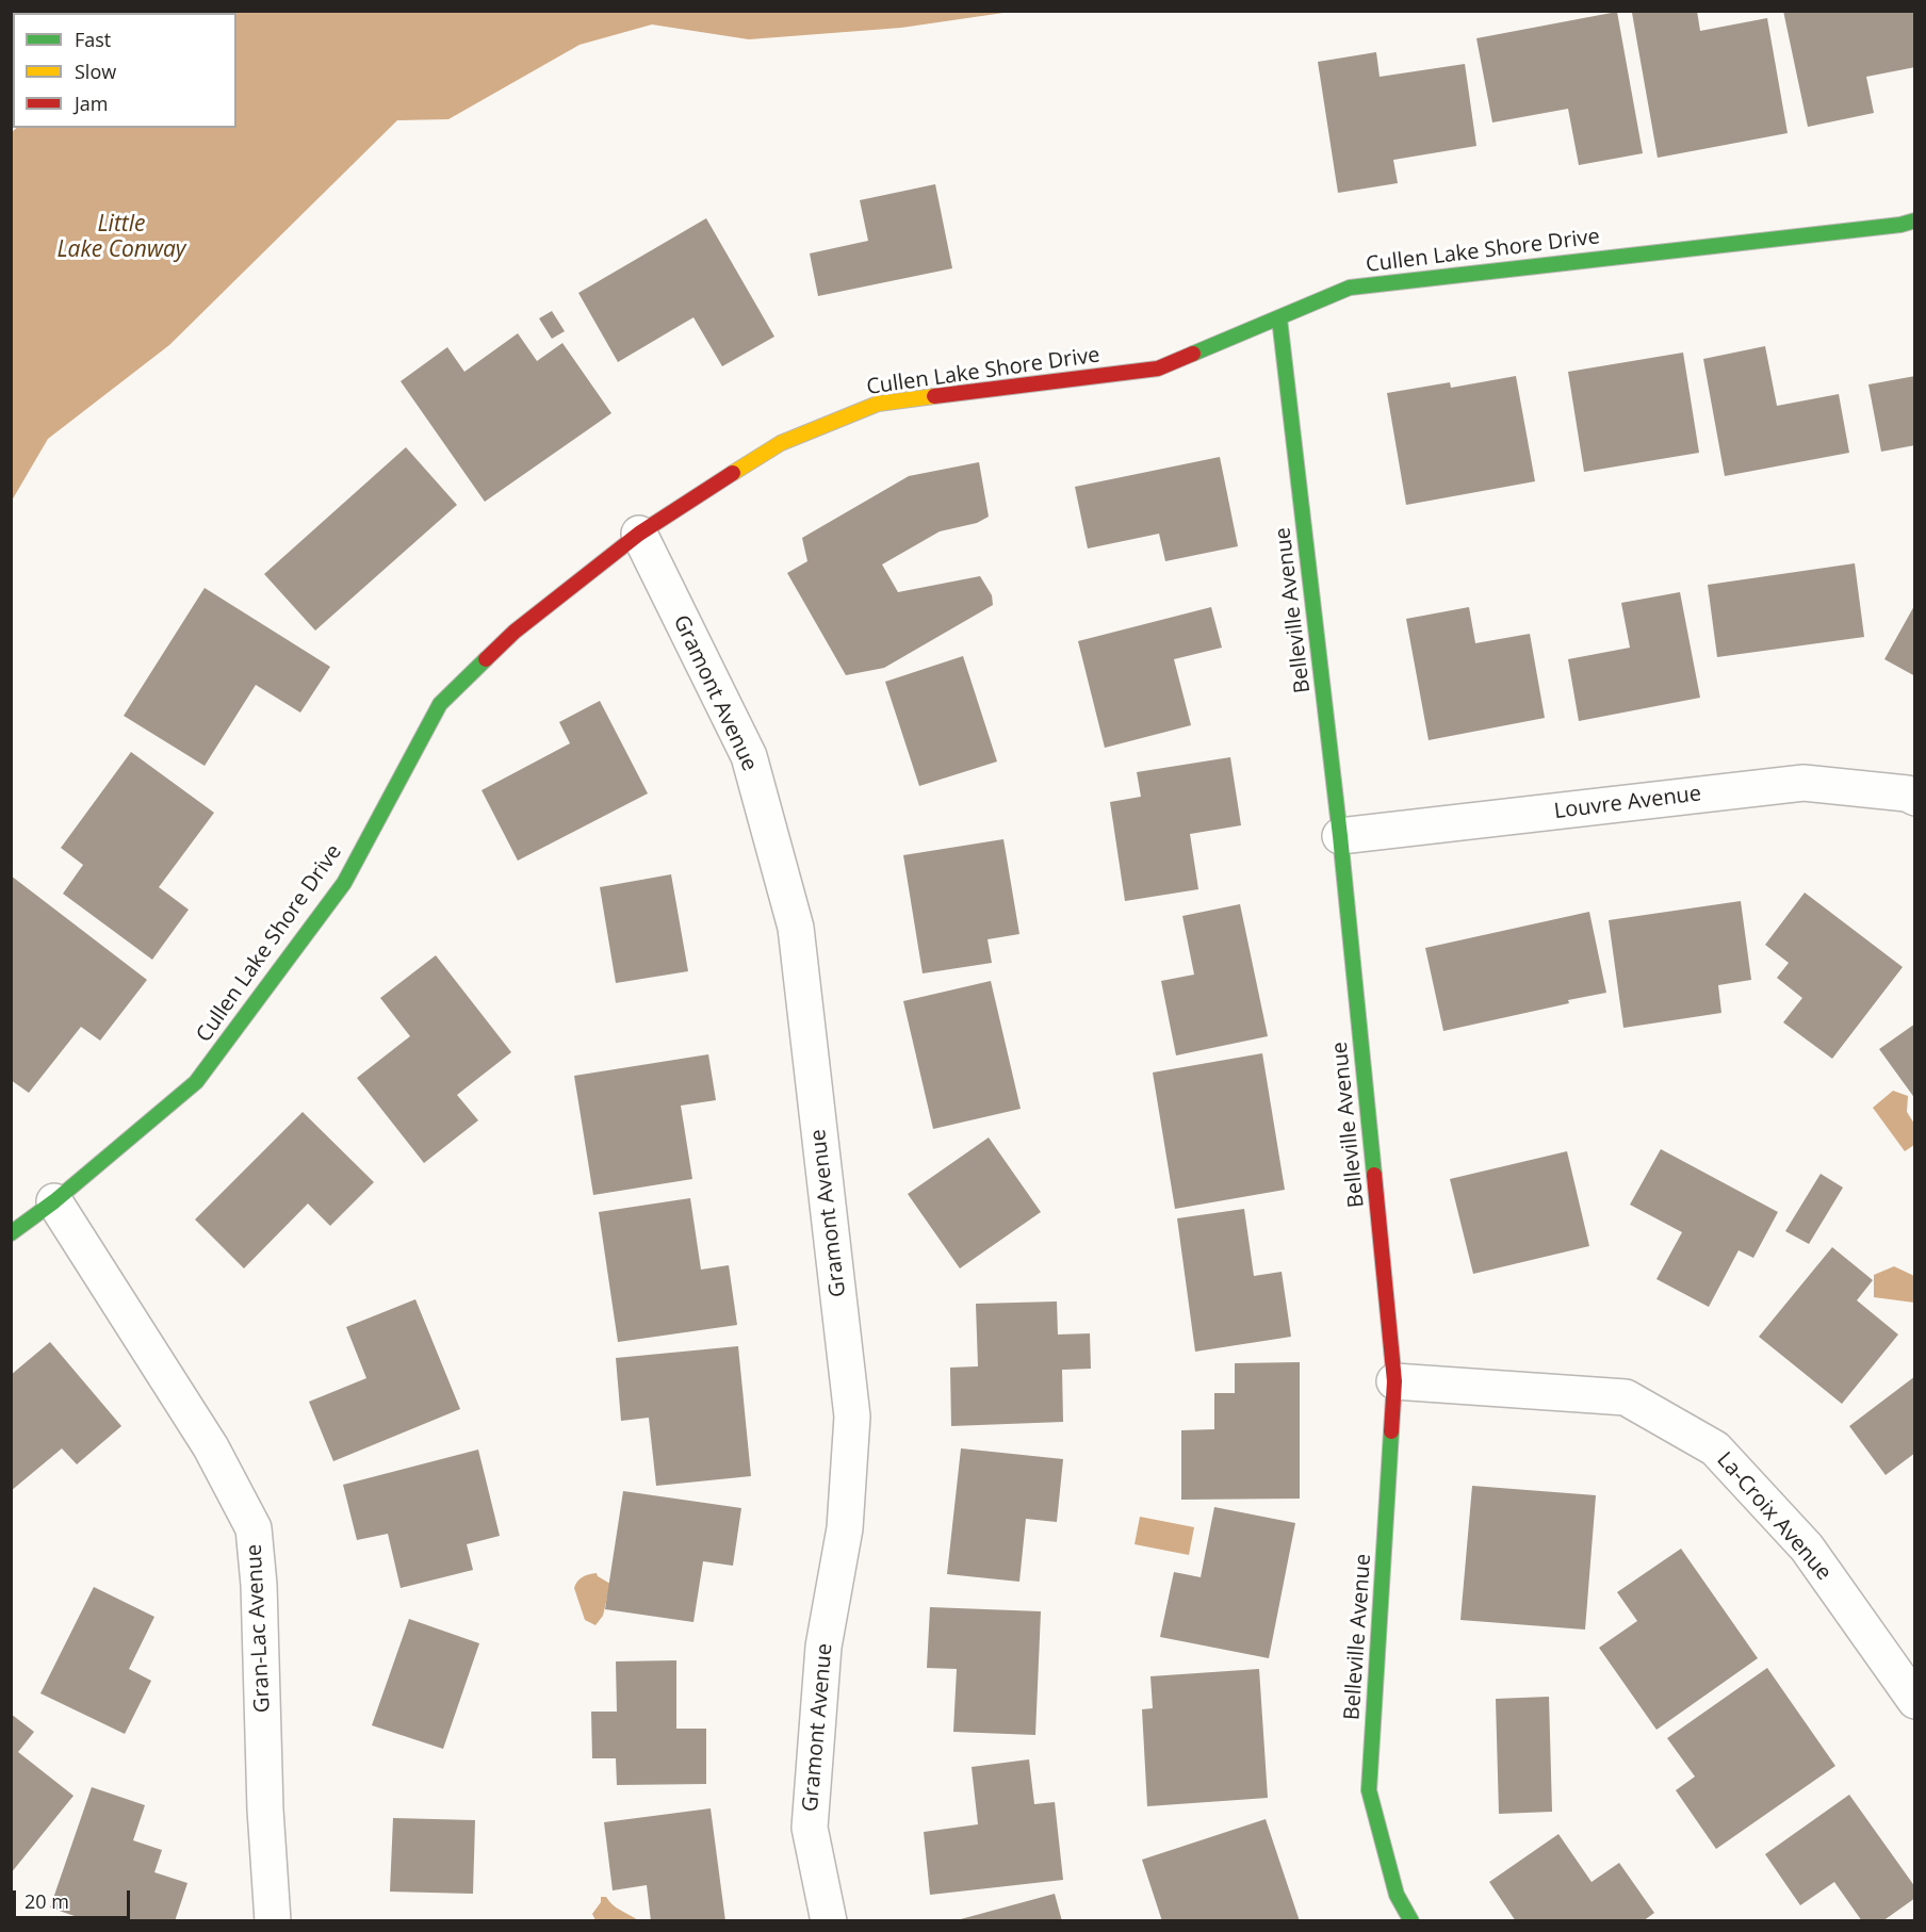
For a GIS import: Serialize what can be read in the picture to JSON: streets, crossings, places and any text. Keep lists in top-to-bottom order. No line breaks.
{"streets":{"street":["Cullen Lake Shore Drive","Belleville Avenue","Gramont Avenue","Louvre Avenue","La-Croix Avenue","Gran-Lac Avenue"]},"crossings":[["Cullen Lake Shore Drive","Belleville Avenue"],["Cullen Lake Shore Drive","Gramont Avenue"],["Cullen Lake Shore Drive","Gran-Lac Avenue"],["Belleville Avenue","Louvre Avenue"],["Belleville Avenue","La-Croix Avenue"]],"water":["Little Lake Conway"],"legend":["Fast","Slow","Jam"],"scale_bar":"20 m"}
